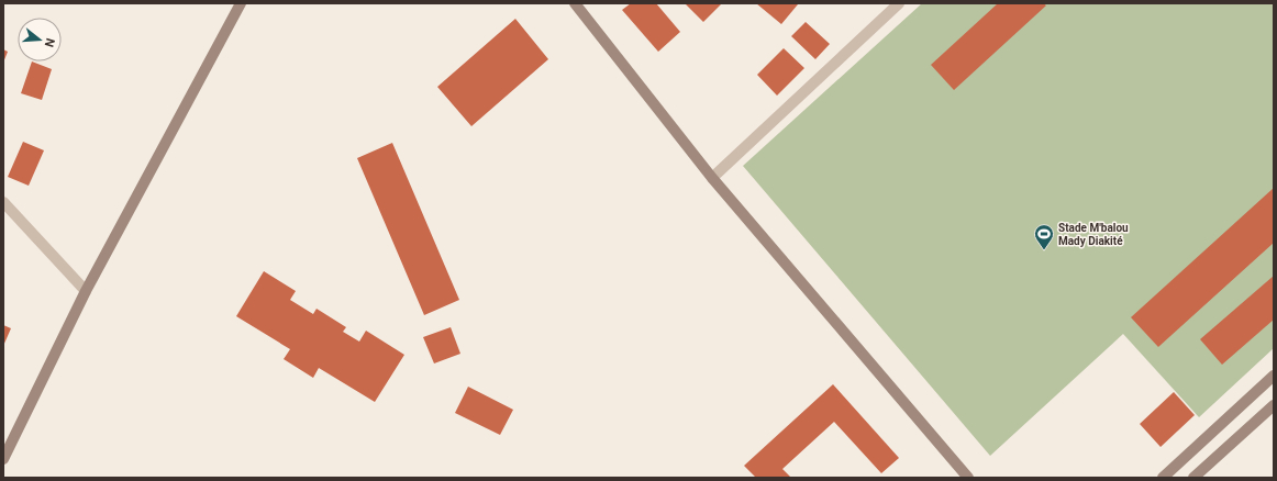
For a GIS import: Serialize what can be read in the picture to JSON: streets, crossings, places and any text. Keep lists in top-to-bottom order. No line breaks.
{"places":{"sports":["Stade M'balou Mady Diakité"]},"north":"right"}
